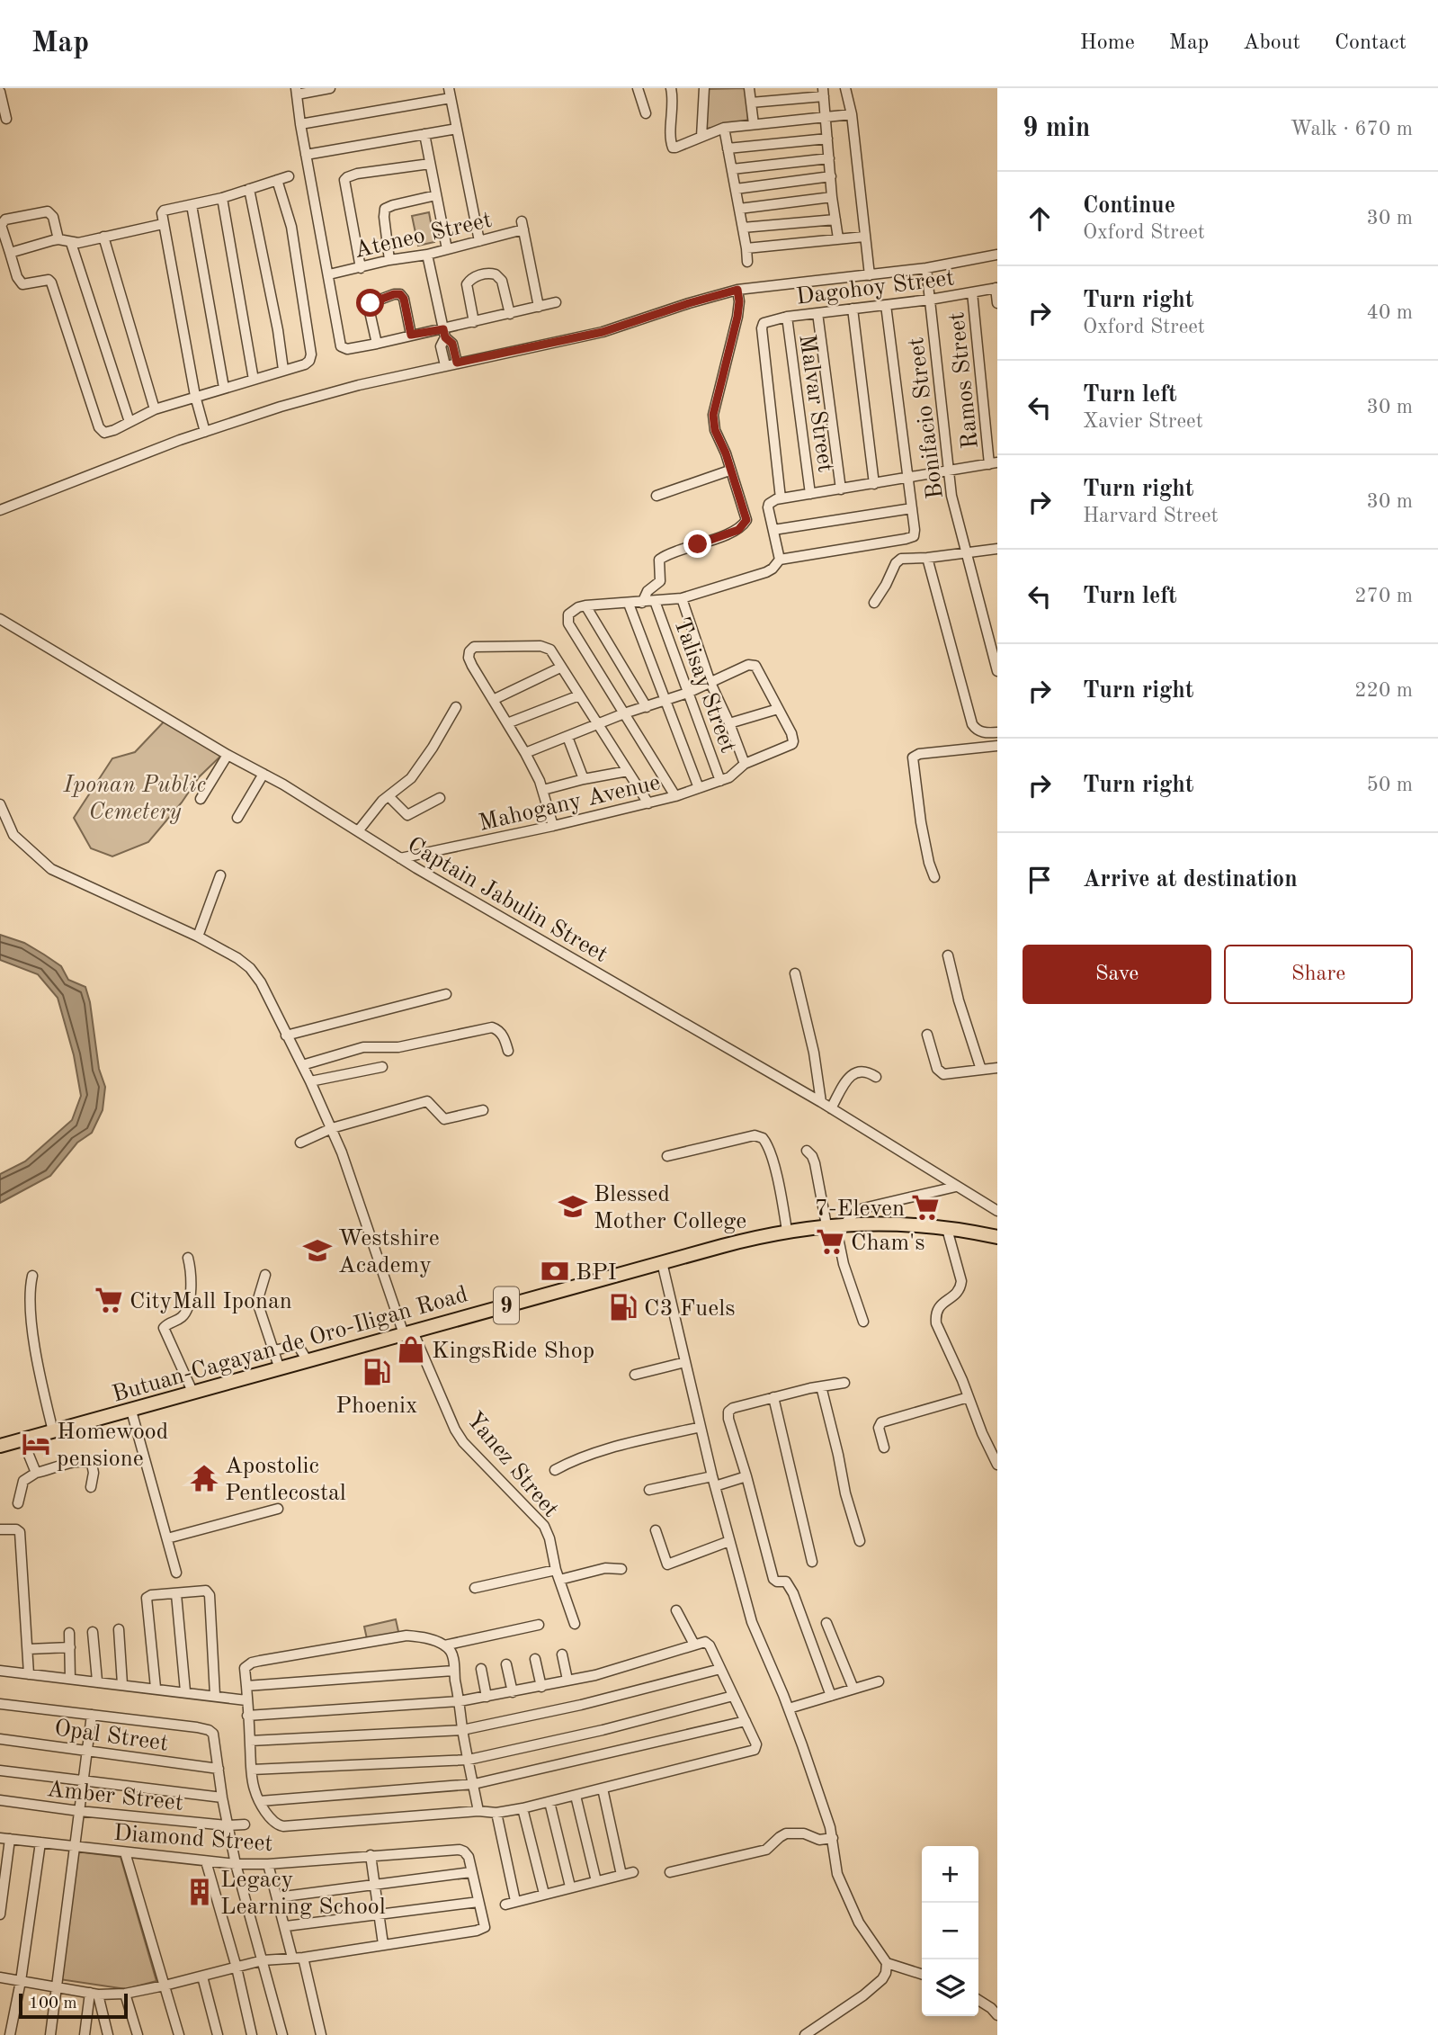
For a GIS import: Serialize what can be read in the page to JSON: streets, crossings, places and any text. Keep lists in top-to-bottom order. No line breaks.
{"streets":{"highway":["9","Butuan-Cagayan de Oro-Iligan Road"],"street":["Ateneo Street","Dagohoy Street","Ramos Street","Malvar Street","Bonifacio Street","Talisay Street","Mahogany Avenue","Captain Jabulin Street","Yanez Street","Opal Street","Amber Street","Diamond Street"]},"crossings":[["Dagohoy Street","Ramos Street"],["Dagohoy Street","Malvar Street"],["Dagohoy Street","Bonifacio Street"],["Talisay Street","Mahogany Avenue"],["Mahogany Avenue","Captain Jabulin Street"],["Butuan-Cagayan de Oro-Iligan Road","Yanez Street"]],"parks":["Iponan Public Cemetery"],"places":{"school or university":["Blessed Mother College","Westshire Academy"],"supermarket":["7-Eleven","Cham's","CityMall Iponan"],"bank":["BPI"],"fuel station":["C3 Fuels","Phoenix"],"shop":["KingsRide Shop"],"hotel":["Homewood pensione"],"temple":["Apostolic Pentlecostal"],"building":["Legacy Learning School"]},"scale_bar":"100 m","page":{"header":"Map","nav":["Home","Map","About","Contact"],"heading":["9 min","Walk · 670 m"],"list":[["Continue","Oxford Street","30 m"],["Turn right","Oxford Street","40 m"],["Turn left","Xavier Street","30 m"],["Turn right","Harvard Street","30 m"],["Turn left","270 m"],["Turn right","220 m"],["Turn right","50 m"],"Arrive at destination"],"buttons":["Save","Share"],"map_buttons":["+","−"],"scale":"100 m"}}
